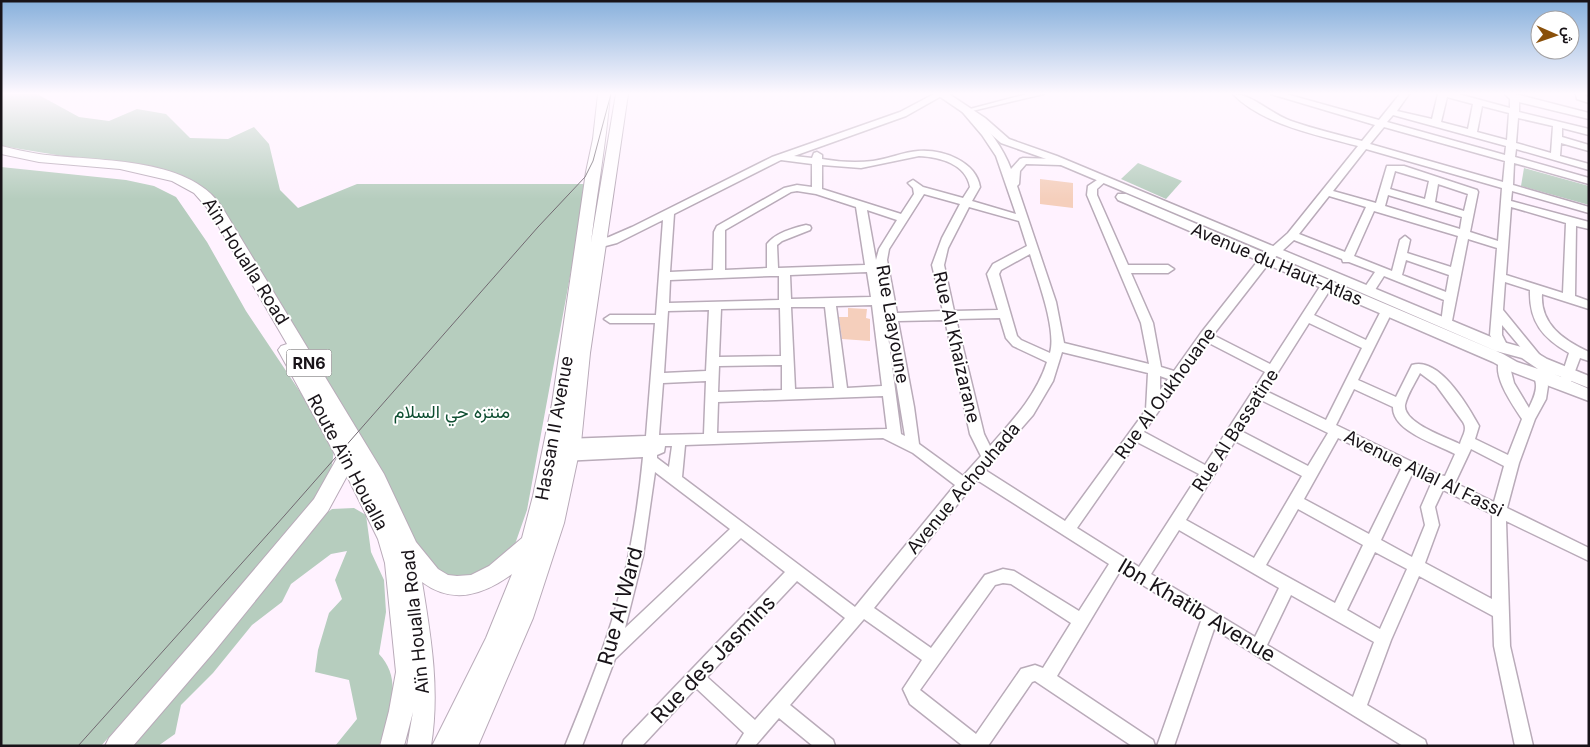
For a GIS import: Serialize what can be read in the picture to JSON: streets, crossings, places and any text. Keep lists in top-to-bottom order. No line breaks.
{"streets":{"highway":["Aïn Houalla Road","RN6","Hassan II Avenue","Route Aïn Houalla"],"main road":["Avenue du Haut-Atlas"],"street":["Rue Laayoune","Rue Al Khaizarane","Rue Al Oukhouane","Rue Al Bassatine","Avenue Allal Al Fassi","Avenue Achouhada","Rue Al Ward","Ibn Khatib Avenue","Rue des Jasmins"]},"crossings":[["Avenue du Haut-Atlas","Rue Al Oukhouane"],["Avenue du Haut-Atlas","Rue Al Bassatine"],["Rue Laayoune","Rue Al Khaizarane"],["Rue Al Khaizarane","Avenue Achouhada"],["Rue Al Oukhouane","Ibn Khatib Avenue"],["Rue Al Bassatine","Avenue Allal Al Fassi"],["Rue Al Bassatine","Ibn Khatib Avenue"],["Avenue Achouhada","Ibn Khatib Avenue"]],"parks":["منتزه حي السلام"],"north":"right"}
